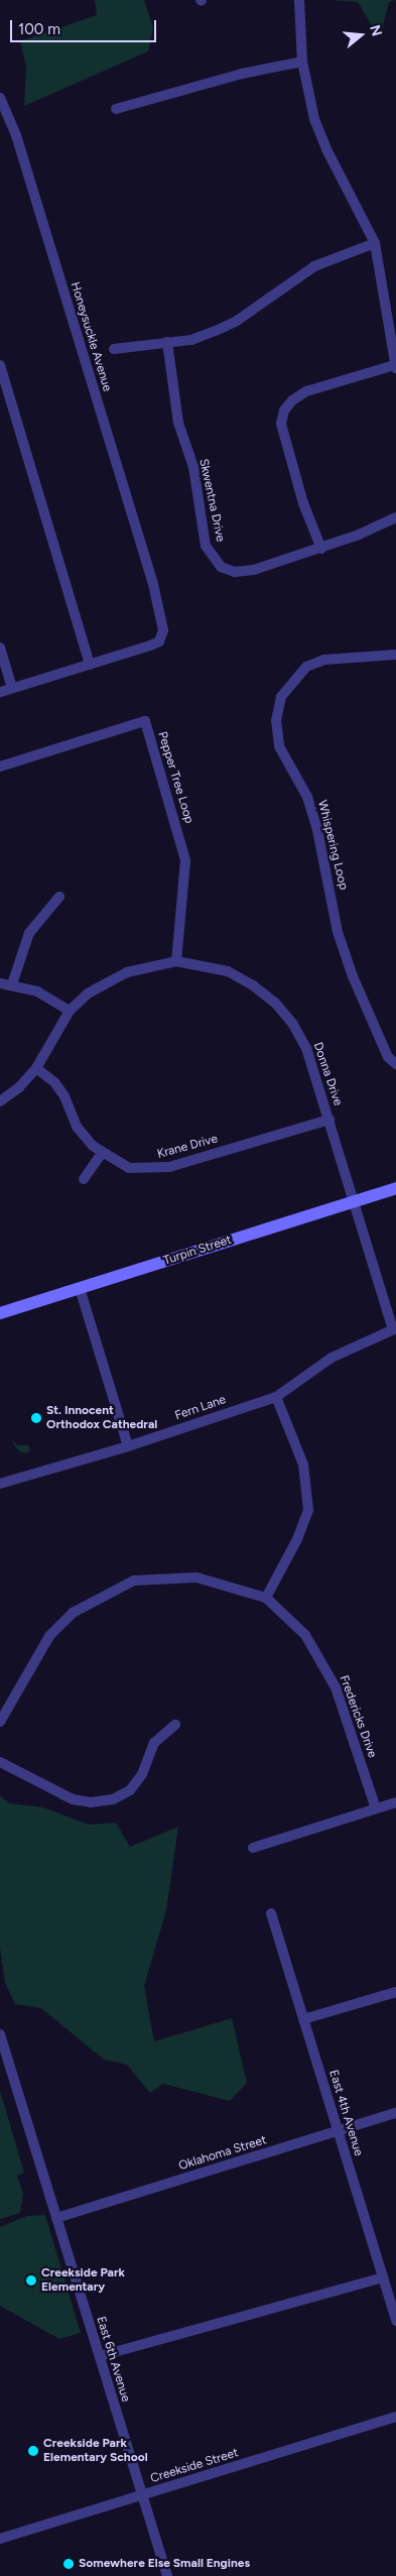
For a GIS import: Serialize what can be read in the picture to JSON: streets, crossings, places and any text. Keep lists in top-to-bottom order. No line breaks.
{"streets":{"street":["Honeysuckle Avenue","Skwentna Drive","Pepper Tree Loop","Whispering Loop","Donna Drive","Krane Drive","Turpin Street","Fern Lane","Fredericks Drive","East 4th Avenue","Oklahoma Street","East 6th Avenue","Creekside Street"]},"crossings":[["Pepper Tree Loop","Donna Drive"],["Donna Drive","Krane Drive"],["Donna Drive","Turpin Street"],["Donna Drive","Fern Lane"],["East 4th Avenue","Oklahoma Street"],["Oklahoma Street","East 6th Avenue"],["East 6th Avenue","Creekside Street"]],"places":["St. Innocent Orthodox Cathedral","Creekside Park Elementary","Creekside Park Elementary School","Somewhere Else Small Engines"],"scale_bar":"100 m","north":"right"}
